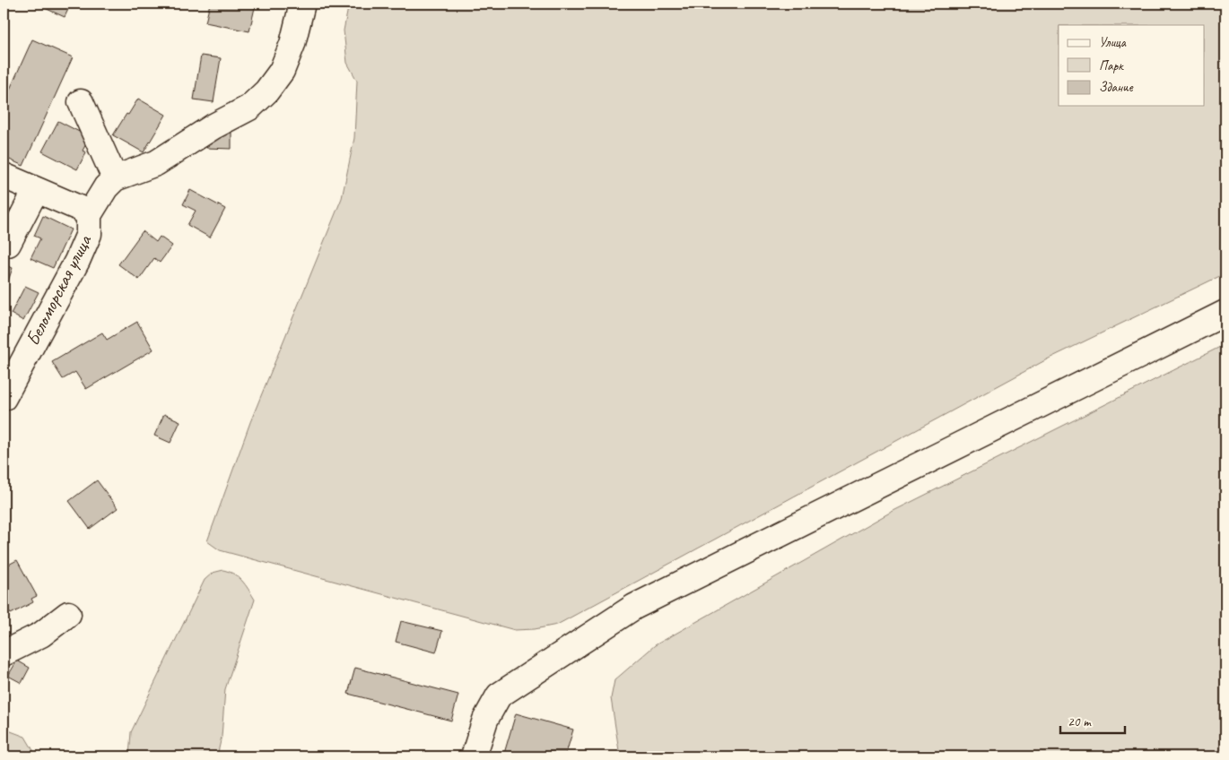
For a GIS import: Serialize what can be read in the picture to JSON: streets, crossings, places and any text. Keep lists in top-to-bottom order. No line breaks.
{"streets":{"street":["Беломорская улица"]},"legend":["Улица","Парк","Здание"],"scale_bar":"20 m"}
